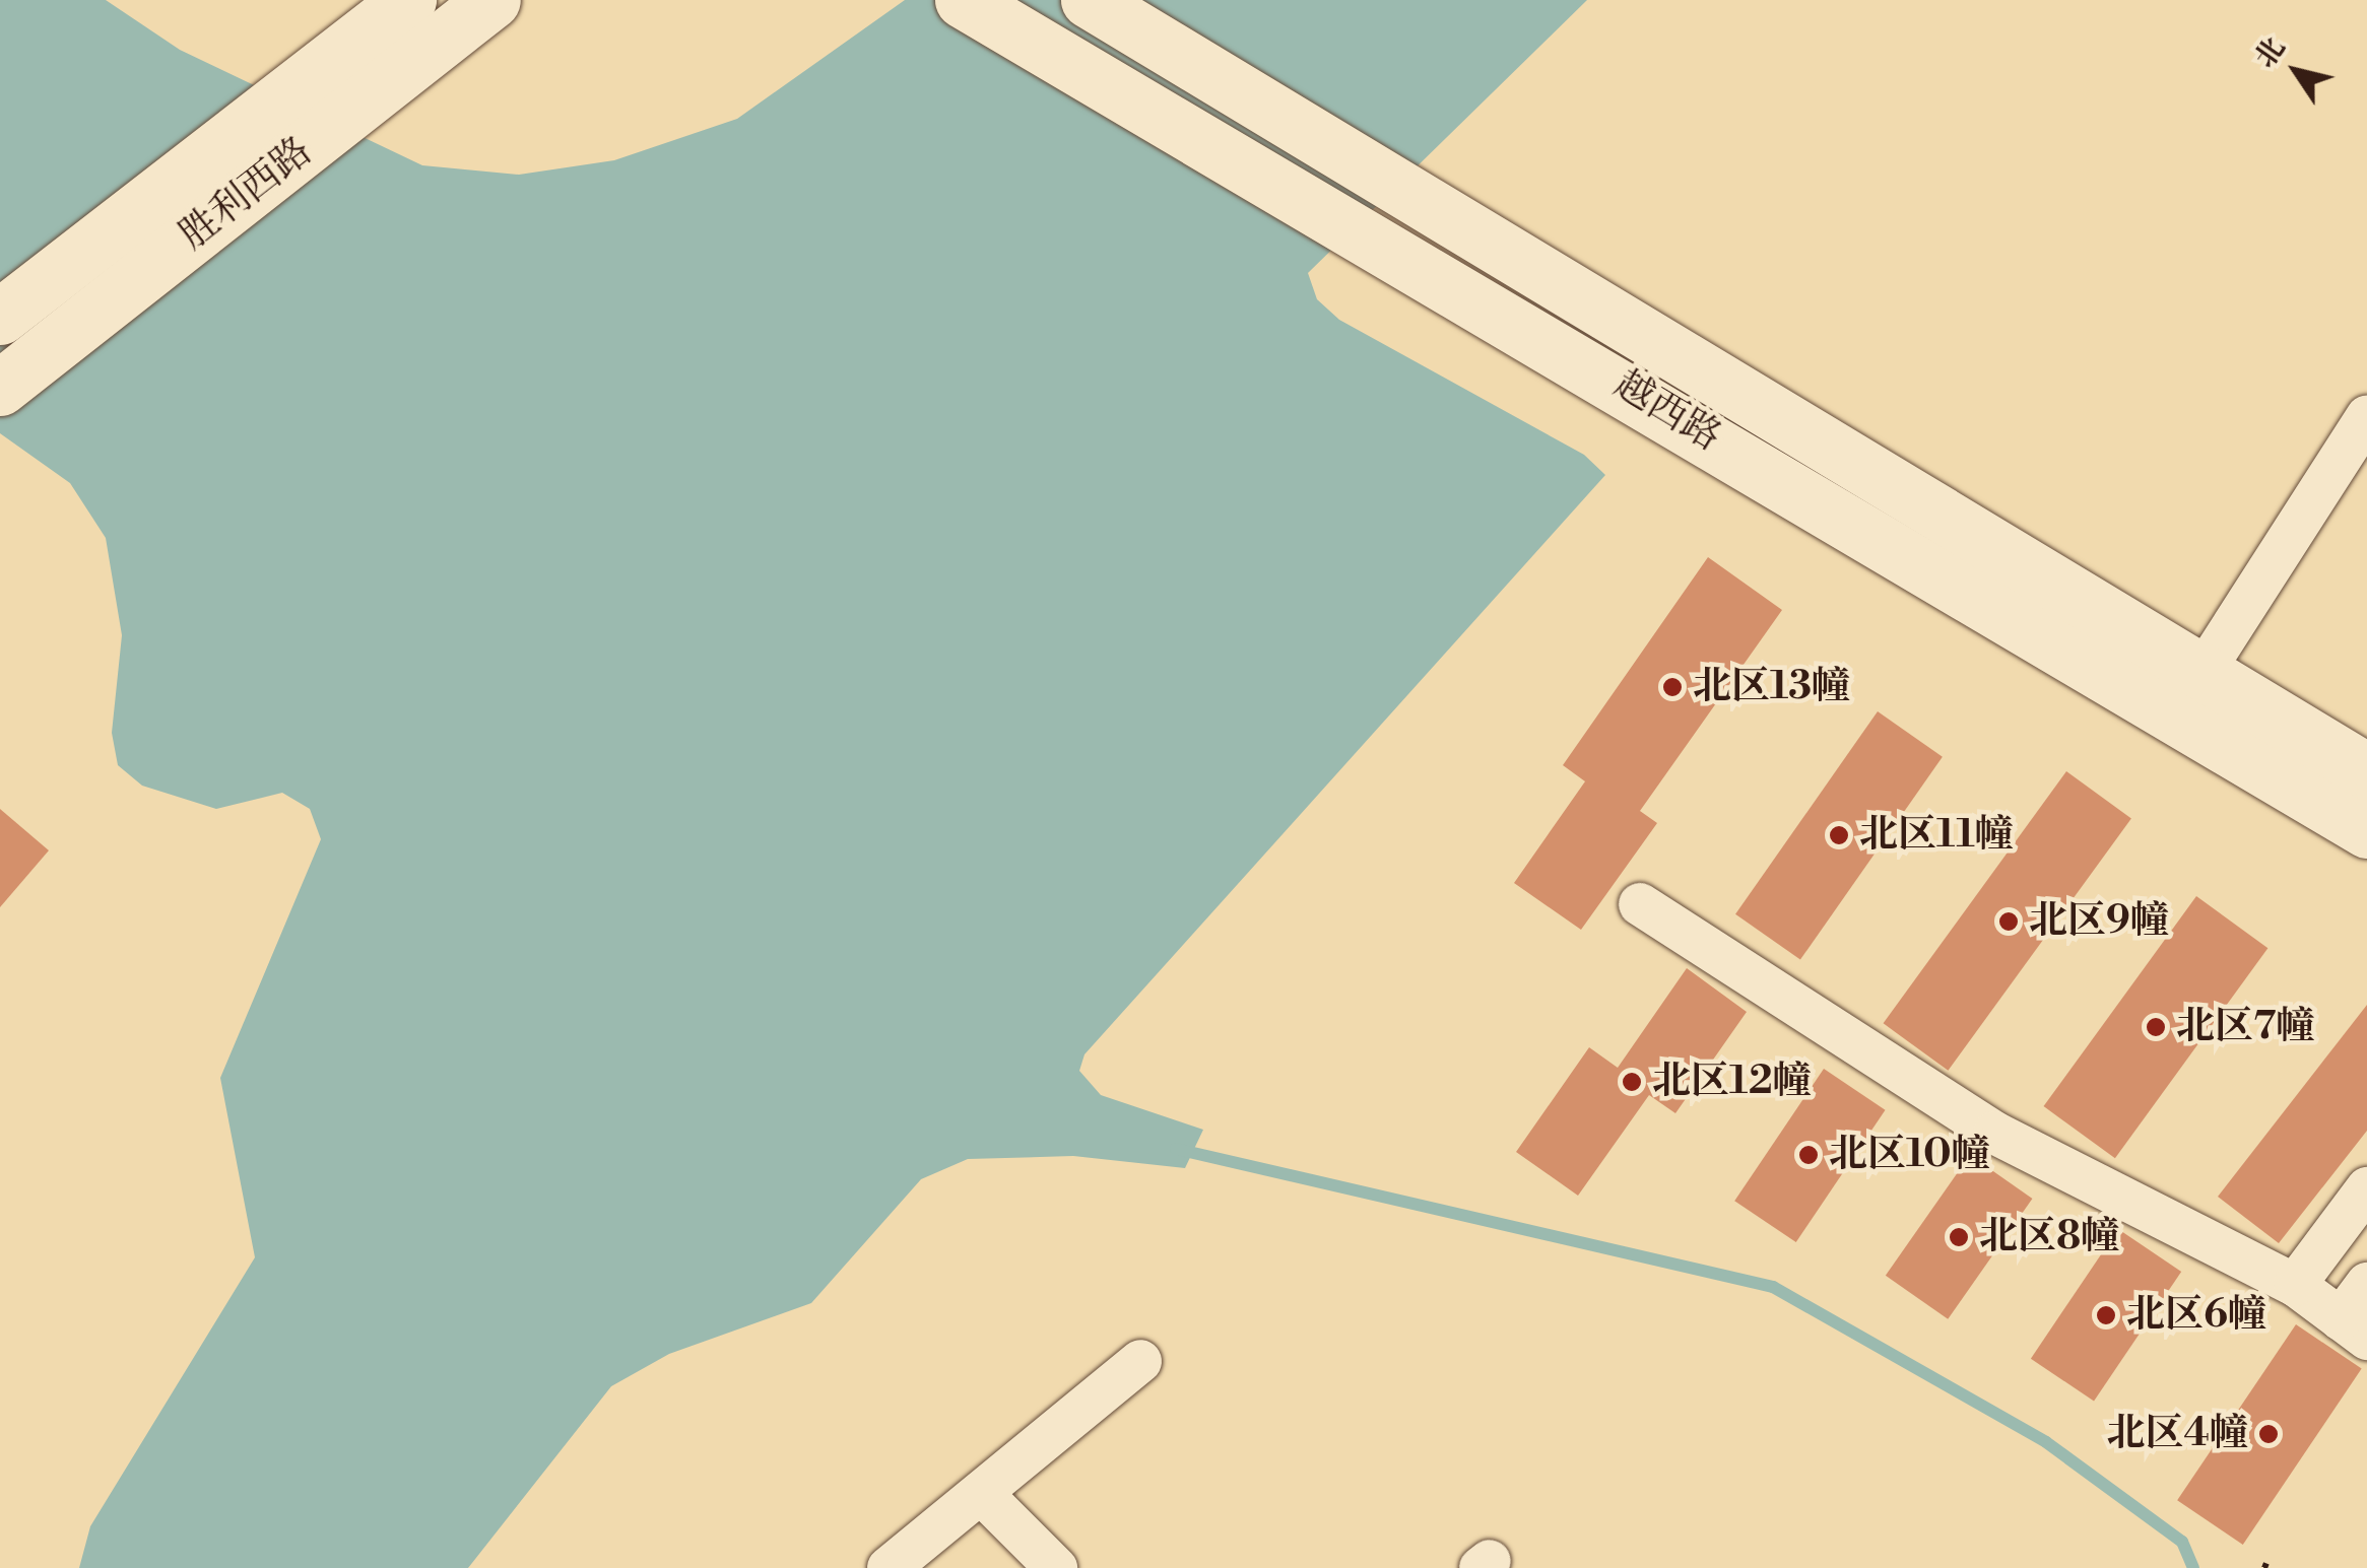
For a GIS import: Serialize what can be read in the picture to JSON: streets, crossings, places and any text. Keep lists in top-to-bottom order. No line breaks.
{"streets":{"main road":["胜利西路","越西路"]},"places":["北区13幢","北区11幢","北区9幢","北区7幢","北区12幢","北区10幢","北区8幢","北区6幢","北区4幢"],"north":"top left"}
